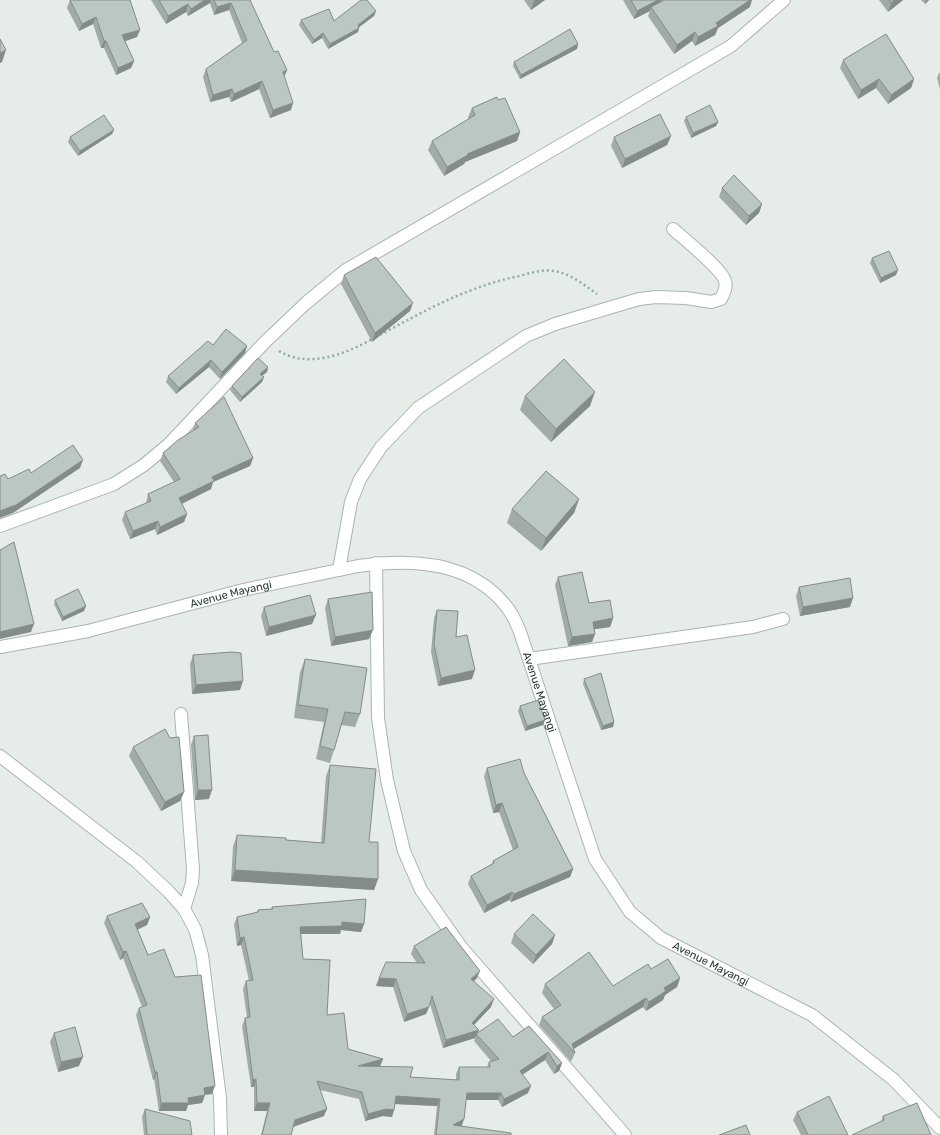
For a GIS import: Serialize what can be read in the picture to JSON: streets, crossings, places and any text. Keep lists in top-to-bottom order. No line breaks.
{"streets":{"street":["Avenue Mayangi"]}}
